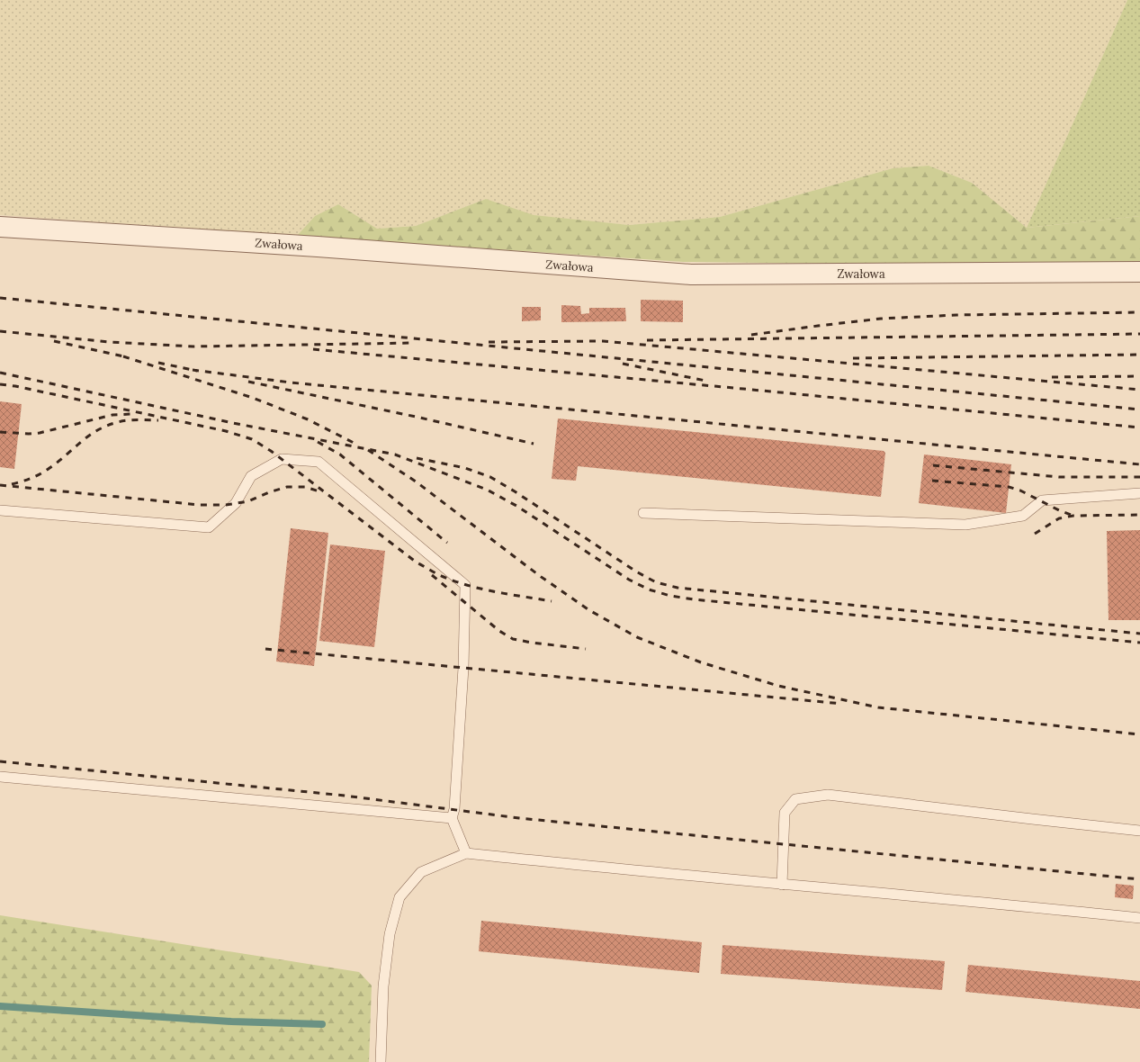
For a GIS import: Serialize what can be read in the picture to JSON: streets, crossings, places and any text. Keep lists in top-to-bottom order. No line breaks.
{"streets":{"street":["Zwałowa"]}}
